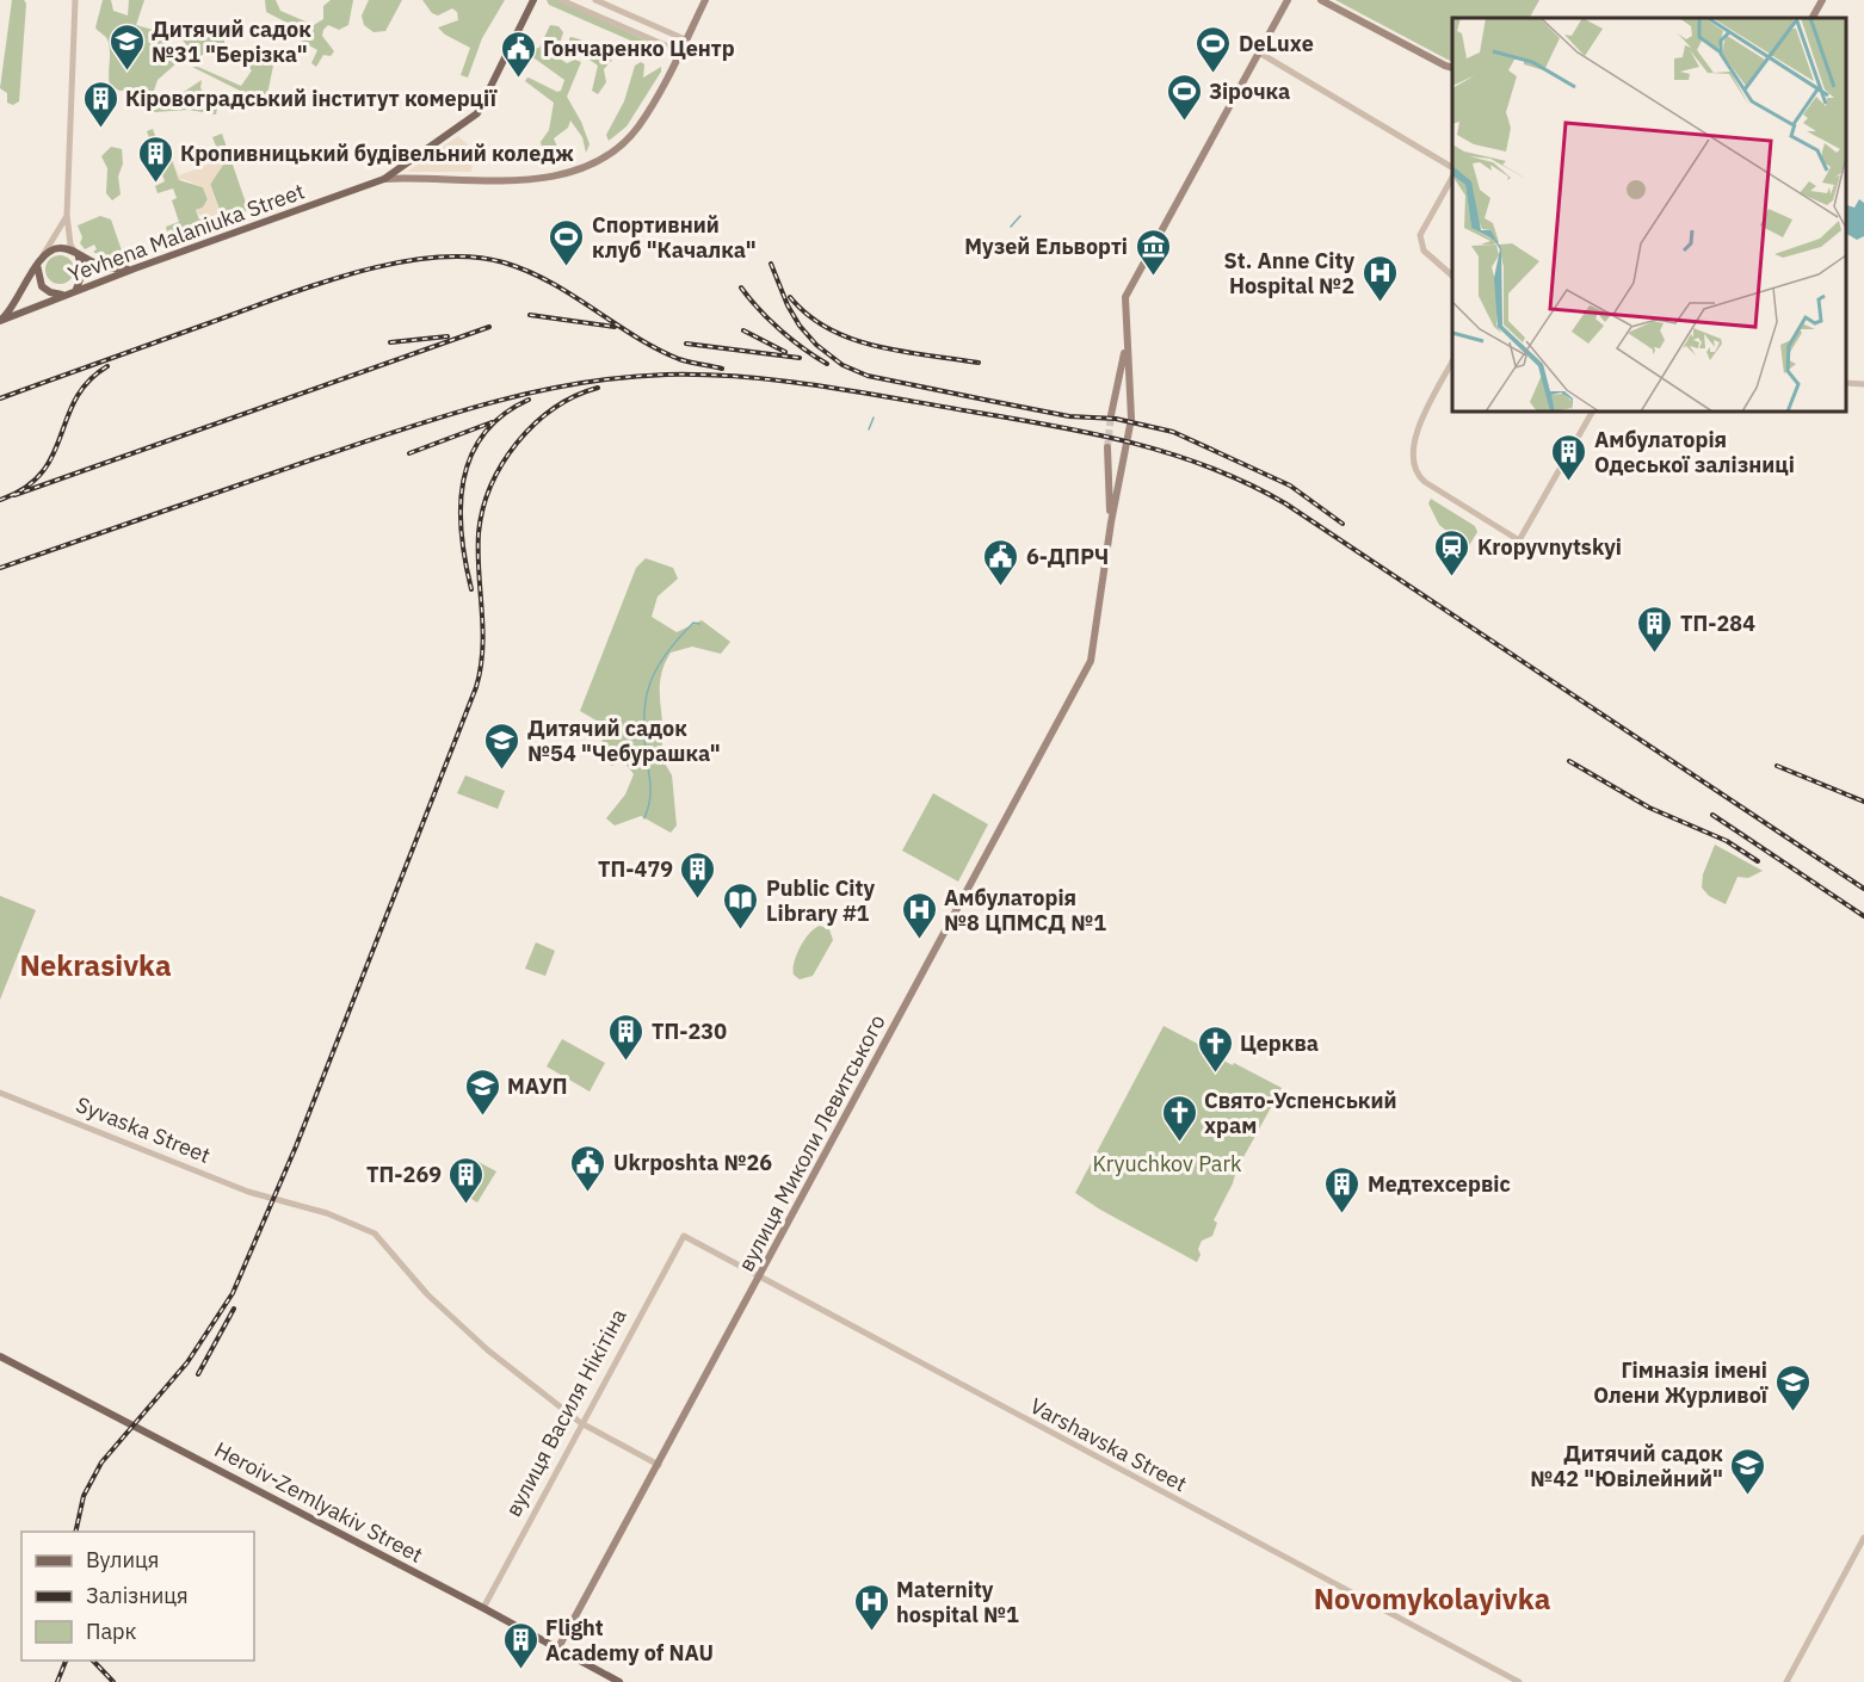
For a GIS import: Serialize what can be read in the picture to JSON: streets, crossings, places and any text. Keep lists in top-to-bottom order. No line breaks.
{"streets":{"main road":["Yevhena Malaniuka Street","вулиця Миколи Левитського","Heroiv-Zemlyakiv Street"],"street":["Syvaska Street","вулиця Василя Нікітіна","Varshavska Street"]},"crossings":[["Syvaska Street","вулиця Миколи Левитського"],["Syvaska Street","вулиця Василя Нікітіна"],["вулиця Миколи Левитського","Varshavska Street"],["вулиця Миколи Левитського","Heroiv-Zemlyakiv Street"],["вулиця Василя Нікітіна","Varshavska Street"],["вулиця Василя Нікітіна","Heroiv-Zemlyakiv Street"]],"districts":["Nekrasivka","Novomykolayivka"],"parks":["Kryuchkov Park"],"places":{"school or university":["Дитячий садок №31 \"Берізка\"","Дитячий садок №54 \"Чебурашка\"","МАУП","Гімназія імені Олени Журливої","Дитячий садок №42 \"Ювілейний\""],"sports":["DeLuxe","Зірочка","Спортивний клуб \"Качалка\""],"public building":["Гончаренко Центр","6-ДПРЧ","Ukrposhta №26"],"building":["Кіровоградський інститут комерції","Кропивницький будівельний коледж","Амбулаторія Одеської залізниці","ТП-284","ТП-479","ТП-230","ТП-269","Медтехсервіс","Flight Academy of NAU"],"museum":["Музей Ельворті"],"hospital":["St. Anne City Hospital №2","Амбулаторія №8 ЦПМСД №1","Maternity hospital №1"],"station":["Kropyvnytskyi"],"library":["Public City Library #1"],"church":["Церква","Свято-Успенський храм"]},"legend":["Вулиця","Залізниця","Парк"]}
